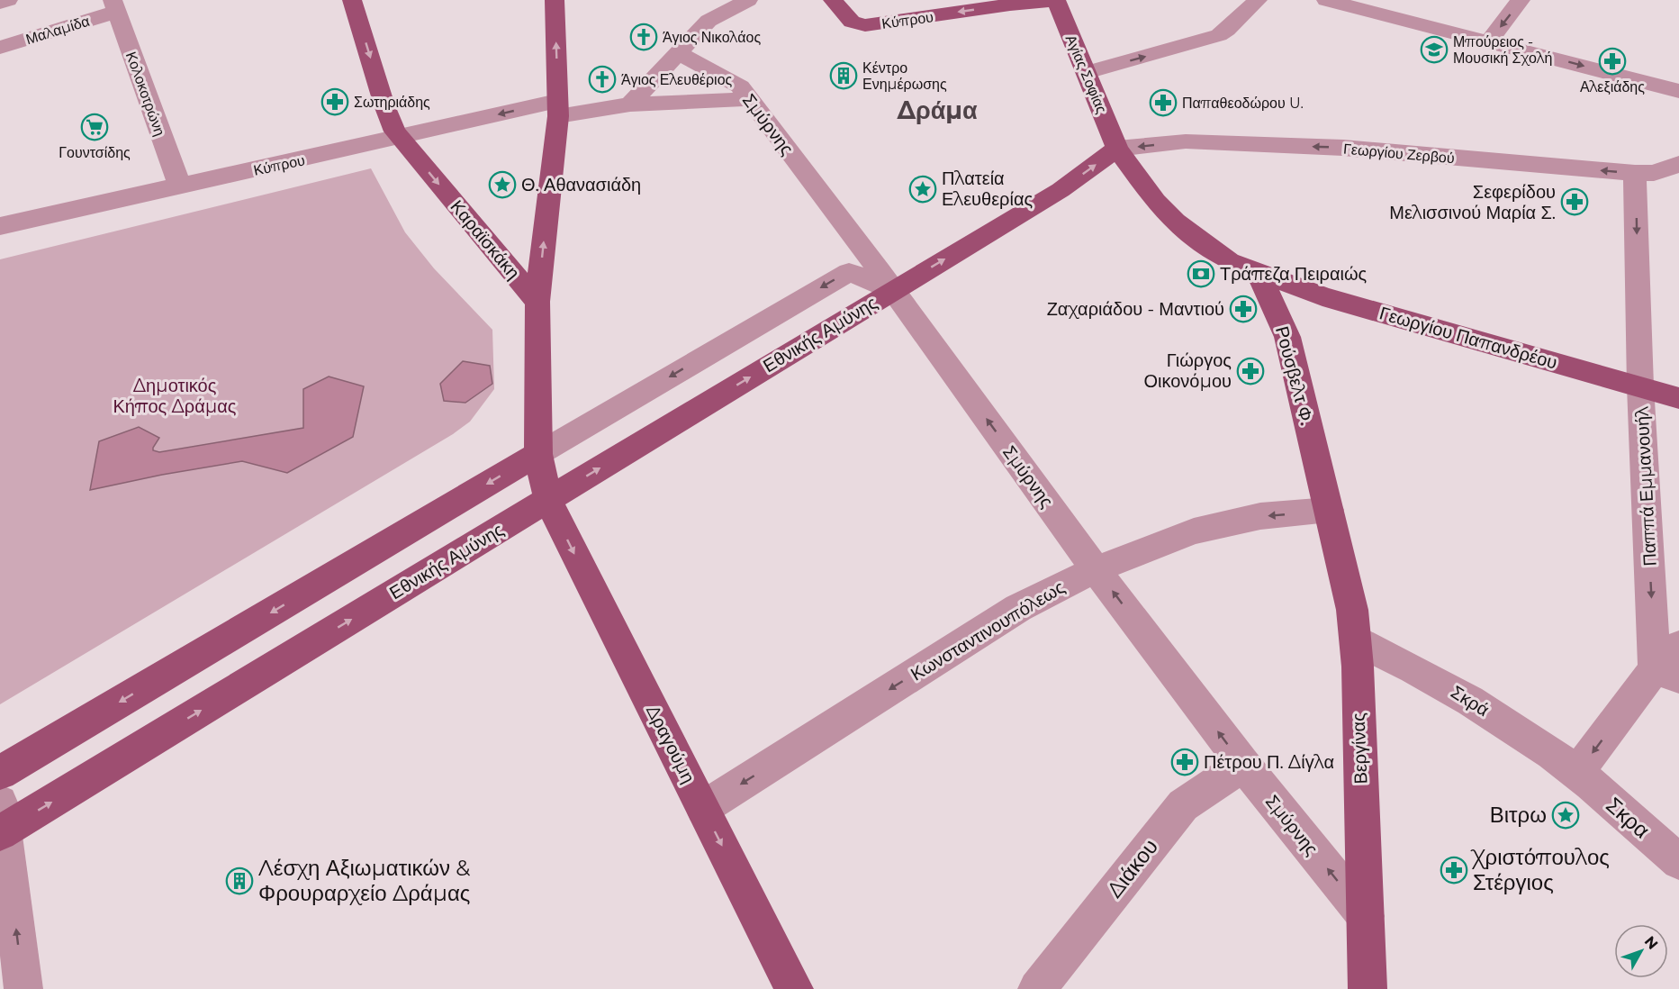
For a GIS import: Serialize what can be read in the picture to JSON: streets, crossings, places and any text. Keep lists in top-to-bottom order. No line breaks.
{"streets":{"main road":["Κύπρου","Αγίας Σοφίας","Καραϊσκάκη","Εθνικής Αμύνης","Γεωργίου Παπανδρέου","Ρούσβελτ Φ.","Δραγούμη","Βεργίνας"],"street":["Μαλαμίδα","Κολοκοτρώνη","Σμύρνης","Γεωργίου Ζερβού","Παππά Εμμανουήλ","Κωνσταντινουπόλεως","Σκρά","Σκρα","Διάκου"]},"crossings":[["Κύπρου","Αγίας Σοφίας"],["Κύπρου","Κολοκοτρώνη"],["Κύπρου","Σμύρνης"],["Κύπρου","Καραϊσκάκη"],["Μαλαμίδα","Κολοκοτρώνη"],["Αγίας Σοφίας","Γεωργίου Ζερβού"],["Αγίας Σοφίας","Εθνικής Αμύνης"],["Σμύρνης","Εθνικής Αμύνης"],["Σμύρνης","Κωνσταντινουπόλεως"],["Σμύρνης","Βεργίνας"],["Σμύρνης","Διάκου"],["Γεωργίου Ζερβού","Εθνικής Αμύνης"],["Γεωργίου Ζερβού","Παππά Εμμανουήλ"],["Εθνικής Αμύνης","Δραγούμη"],["Γεωργίου Παπανδρέου","Ρούσβελτ Φ."],["Γεωργίου Παπανδρέου","Παππά Εμμανουήλ"],["Ρούσβελτ Φ.","Κωνσταντινουπόλεως"],["Ρούσβελτ Φ.","Βεργίνας"],["Κωνσταντινουπόλεως","Δραγούμη"],["Κωνσταντινουπόλεως","Βεργίνας"],["Σκρά","Βεργίνας"],["Σκρά","Σκρα"]],"one_way":["Κύπρου","Σμύρνης","Καραϊσκάκη","Παππά Εμμανουήλ","Κωνσταντινουπόλεως","Δραγούμη"],"districts":["Δράμα"],"parks":["Δημοτικός Κήπος Δράμας"],"places":{"church":["Άγιος Νικολάος","Άγιος Ελευθέριος"],"school or university":["Μπούρειος - Μουσική Σχολή"],"pharmacy":["Αλεξιάδης","Σωτηριάδης","Παπαθεοδώρου U.","Σεφερίδου Μελισσινού Μαρία Σ.","Ζαχαριάδου - Μαντιού","Γιώργος Οικονόμου","Πέτρου Π. Δίγλα","Χριστόπουλος Στέργιος"],"building":["Κέντρο Ενημέρωσης","Λέσχη Αξιωματικών & Φρουραρχείο Δράμας"],"supermarket":["Γουντσίδης"],"place":["Θ. Αθανασιάδη","Πλατεία Ελευθερίας","Βιτρω"],"bank":["Τράπεζα Πειραιώς"]},"north":"top right"}
